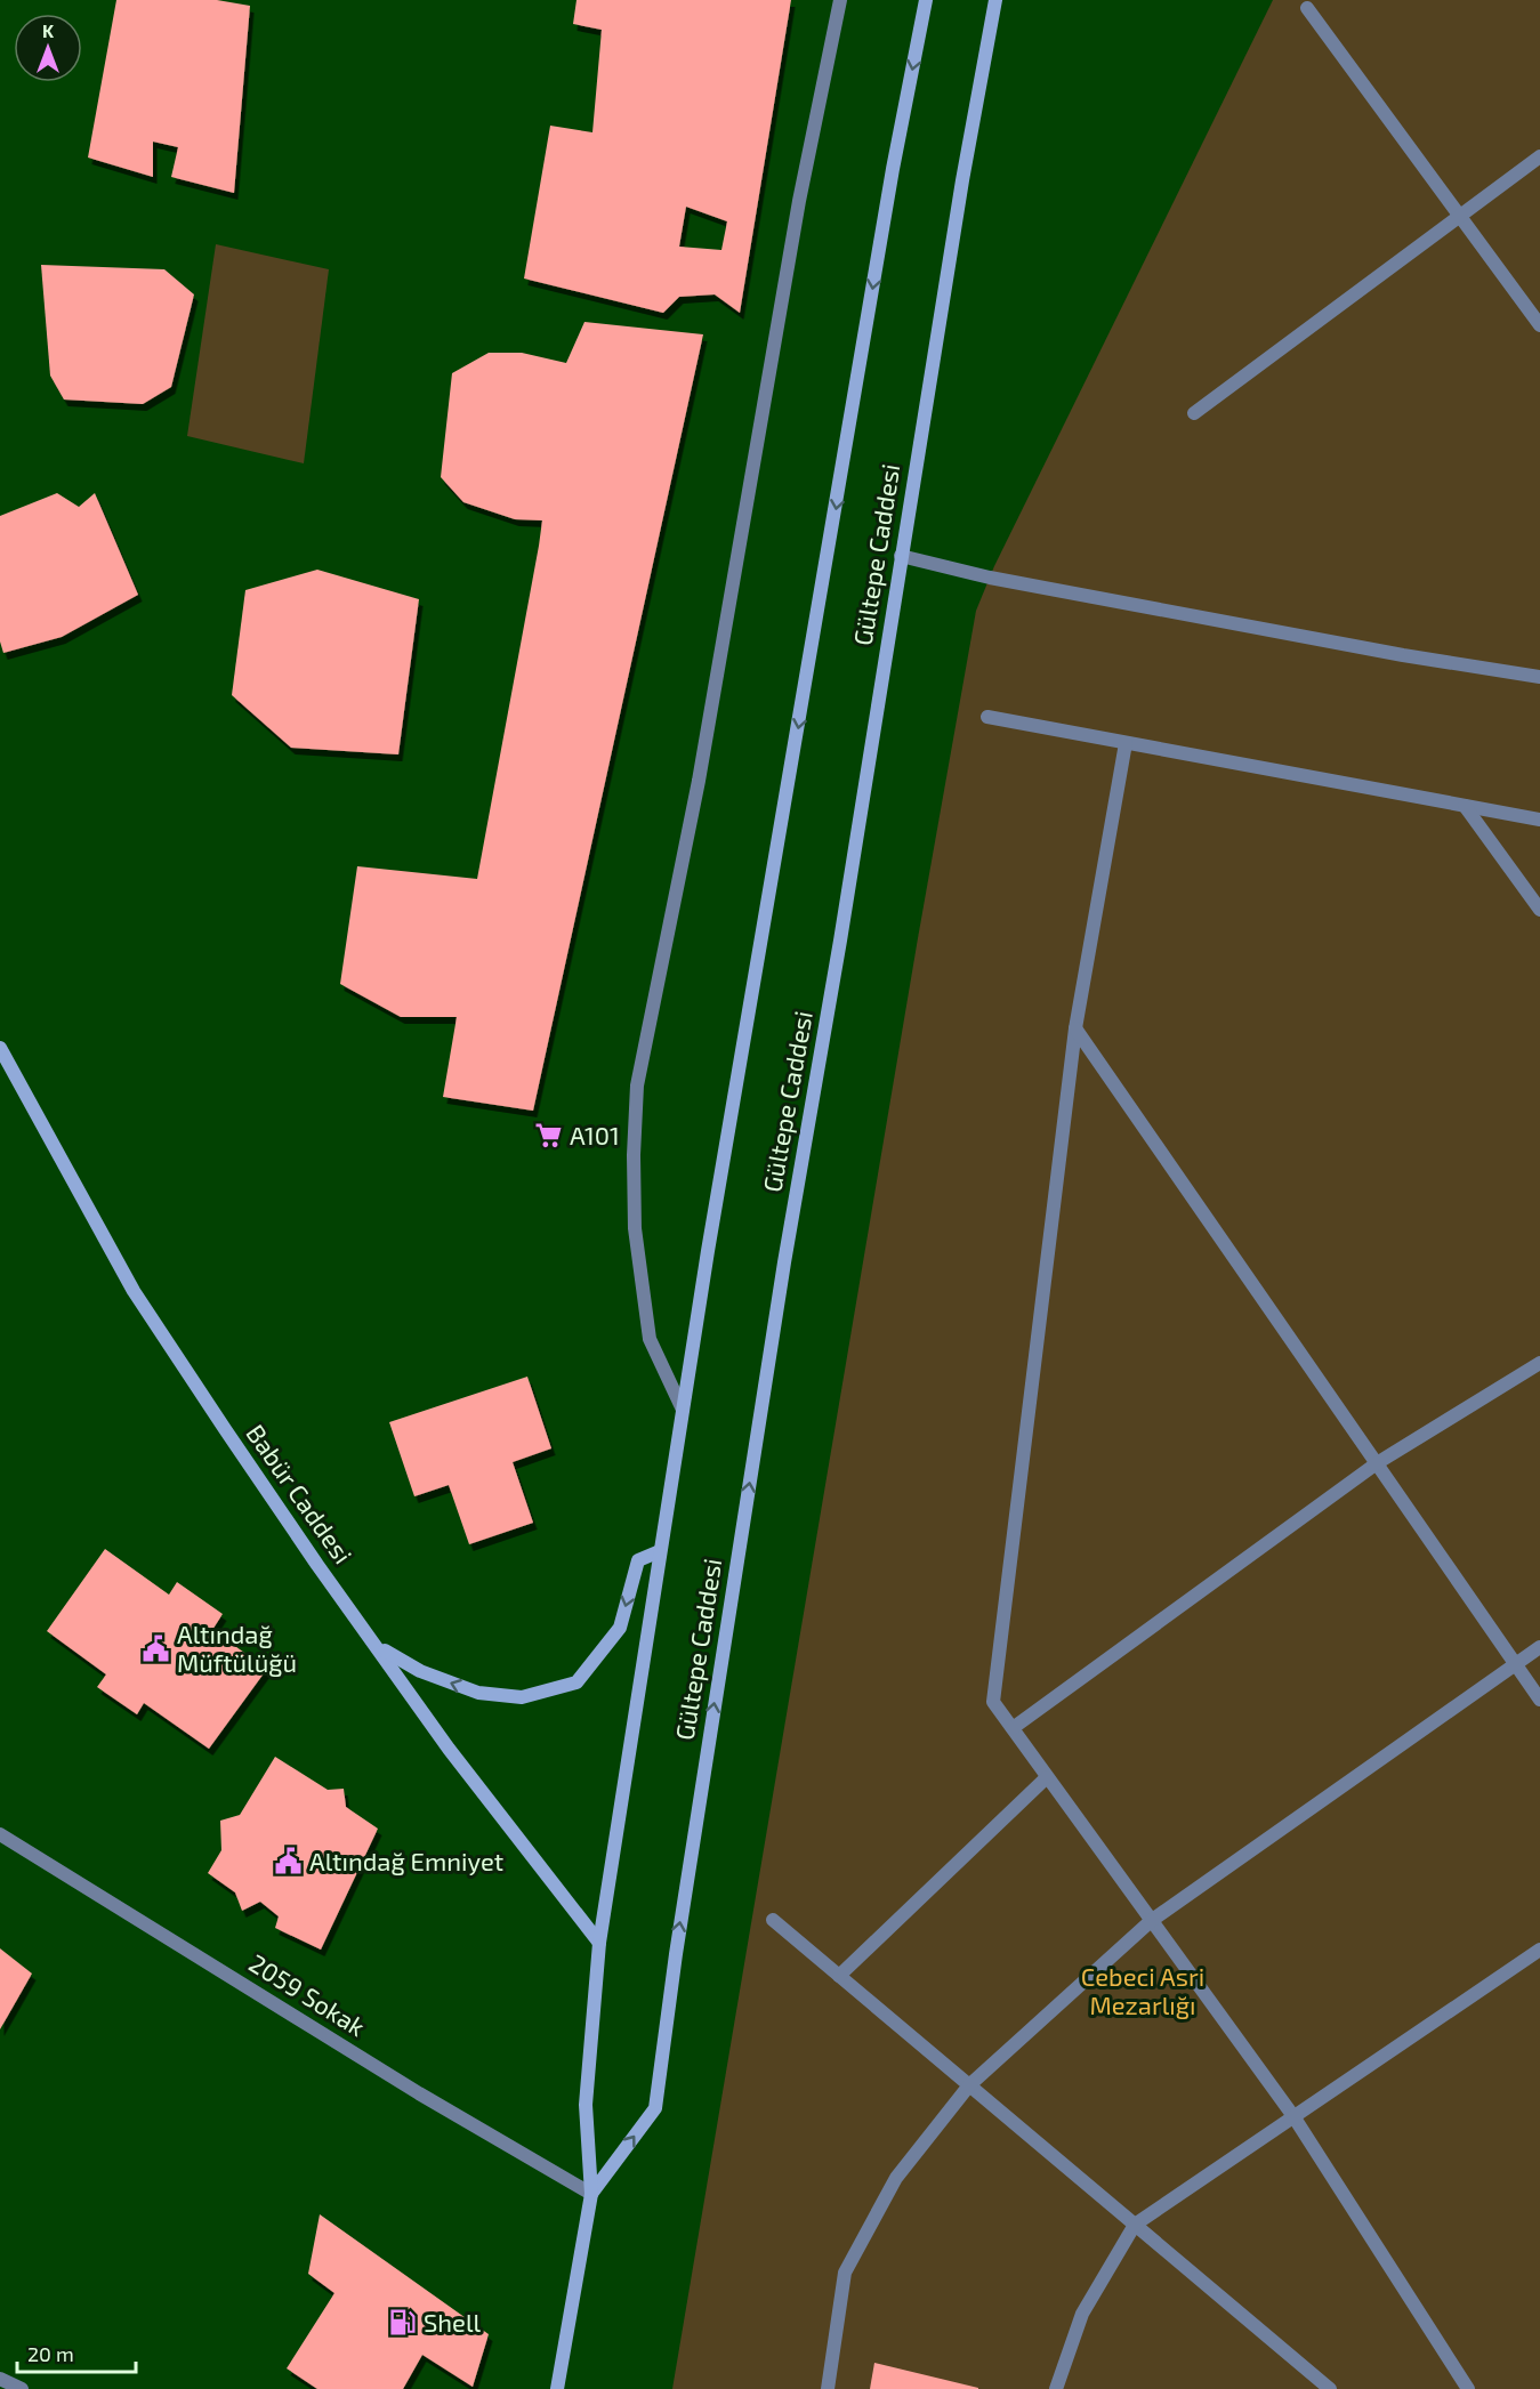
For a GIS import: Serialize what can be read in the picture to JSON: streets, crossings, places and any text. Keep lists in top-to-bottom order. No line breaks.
{"streets":{"main road":["Gültepe Caddesi","Babür Caddesi"],"street":["2059 Sokak"]},"crossings":[["Gültepe Caddesi","Babür Caddesi"],["Gültepe Caddesi","2059 Sokak"]],"parks":["Cebeci Asri Mezarlığı"],"places":{"supermarket":["A101"],"public building":["Altındağ Müftülüğü","Altındağ Emniyet"],"fuel station":["Shell"]},"scale_bar":"20 m","north":"top"}
